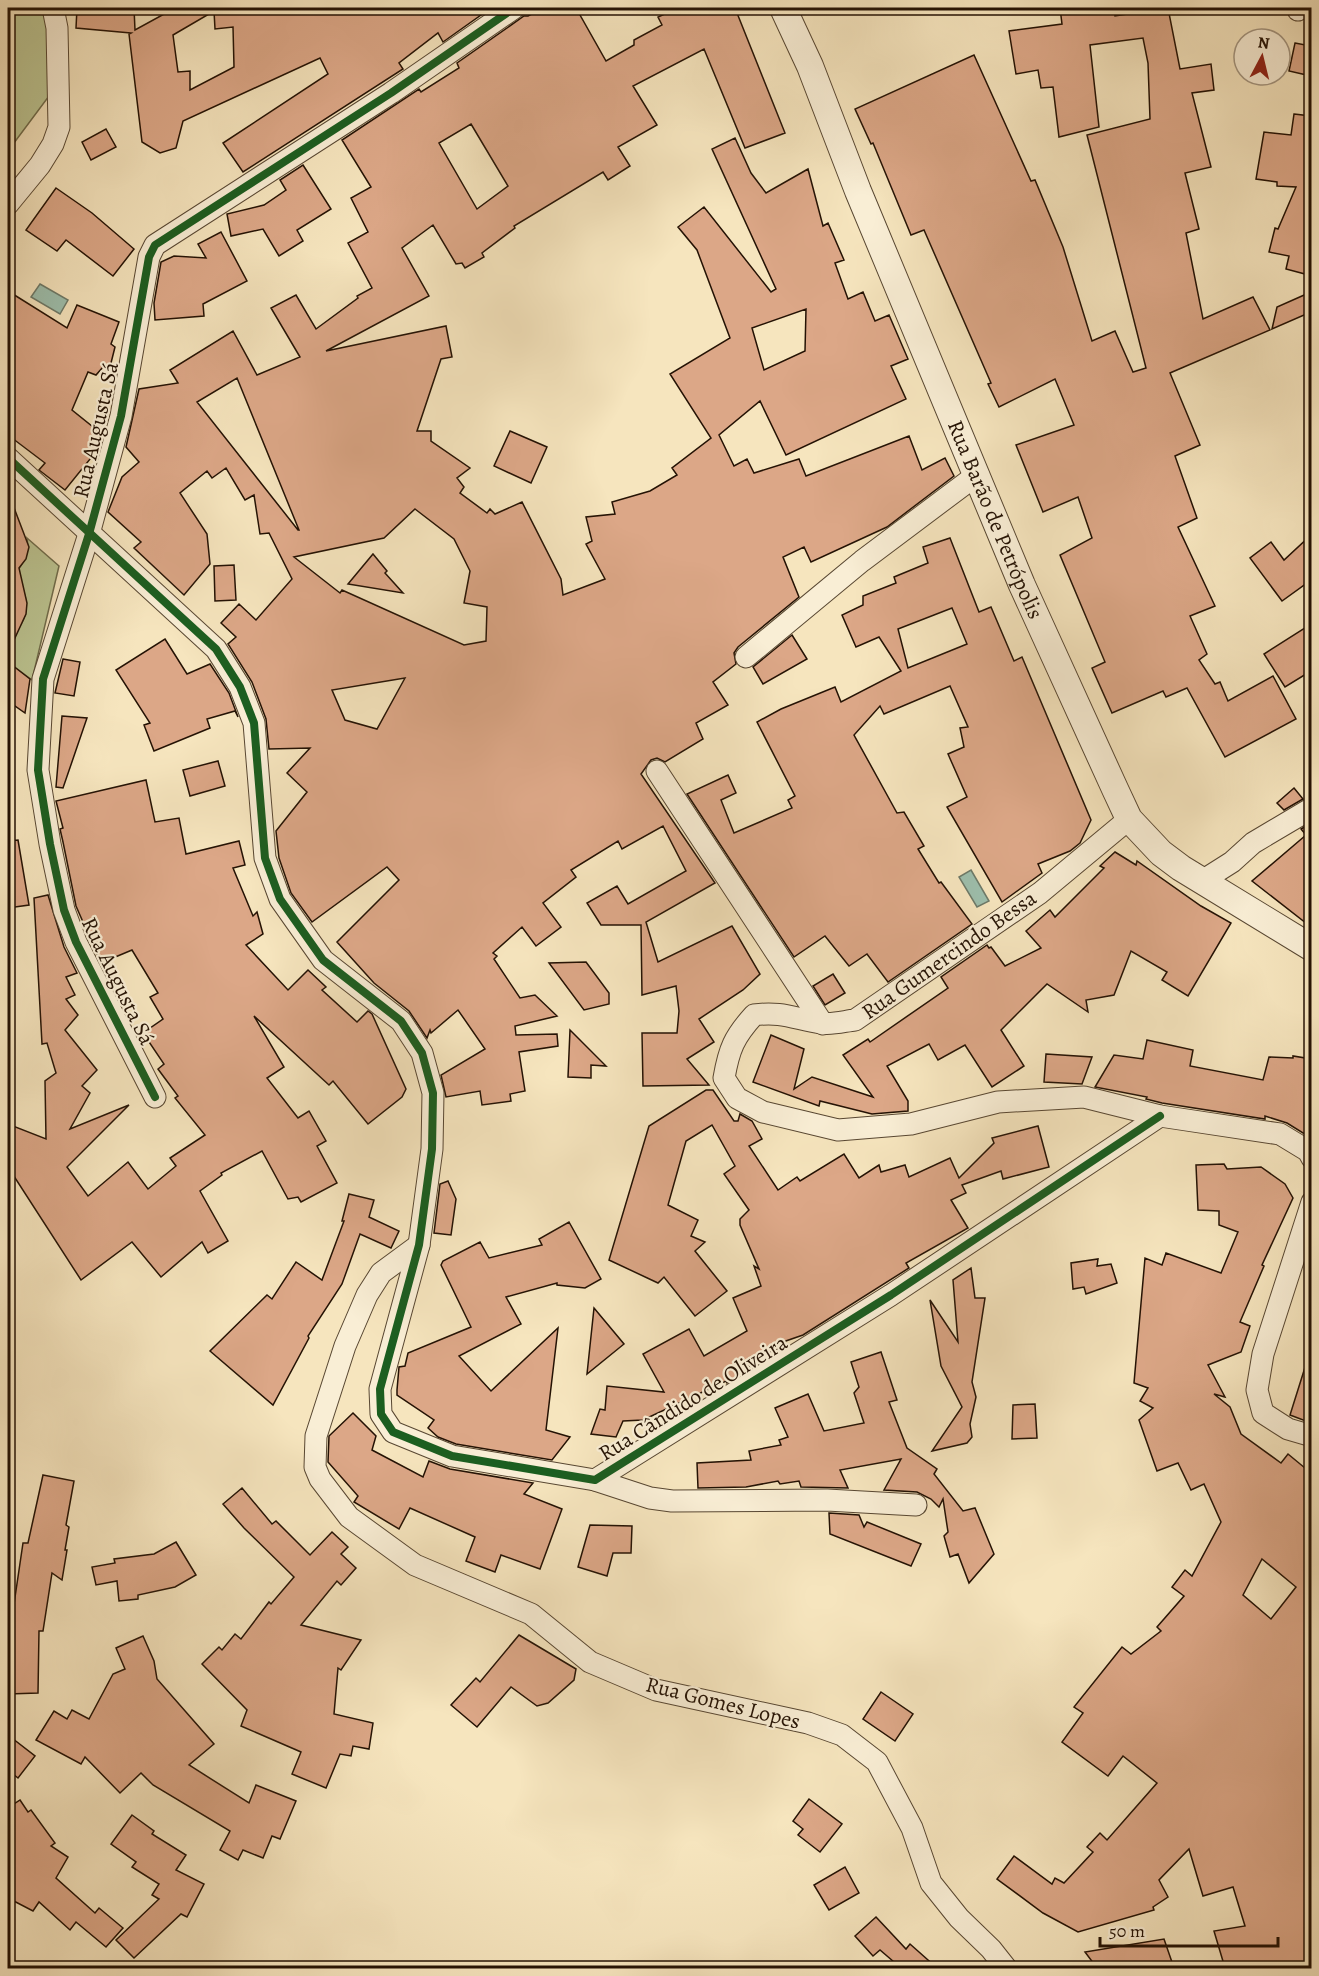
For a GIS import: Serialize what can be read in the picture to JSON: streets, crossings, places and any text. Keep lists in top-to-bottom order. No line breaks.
{"streets":{"street":["Rua Augusta Sá","Rua Barão de Petrópolis","Rua Gumercindo Bessa","Rua Cândido de Oliveira","Rua Gomes Lopes"]},"crossings":[["Rua Augusta Sá","Rua Cândido de Oliveira"],["Rua Barão de Petrópolis","Rua Gumercindo Bessa"],["Rua Gumercindo Bessa","Rua Cândido de Oliveira"],["Rua Cândido de Oliveira","Rua Gomes Lopes"]],"scale_bar":"50 m","north":"top"}
